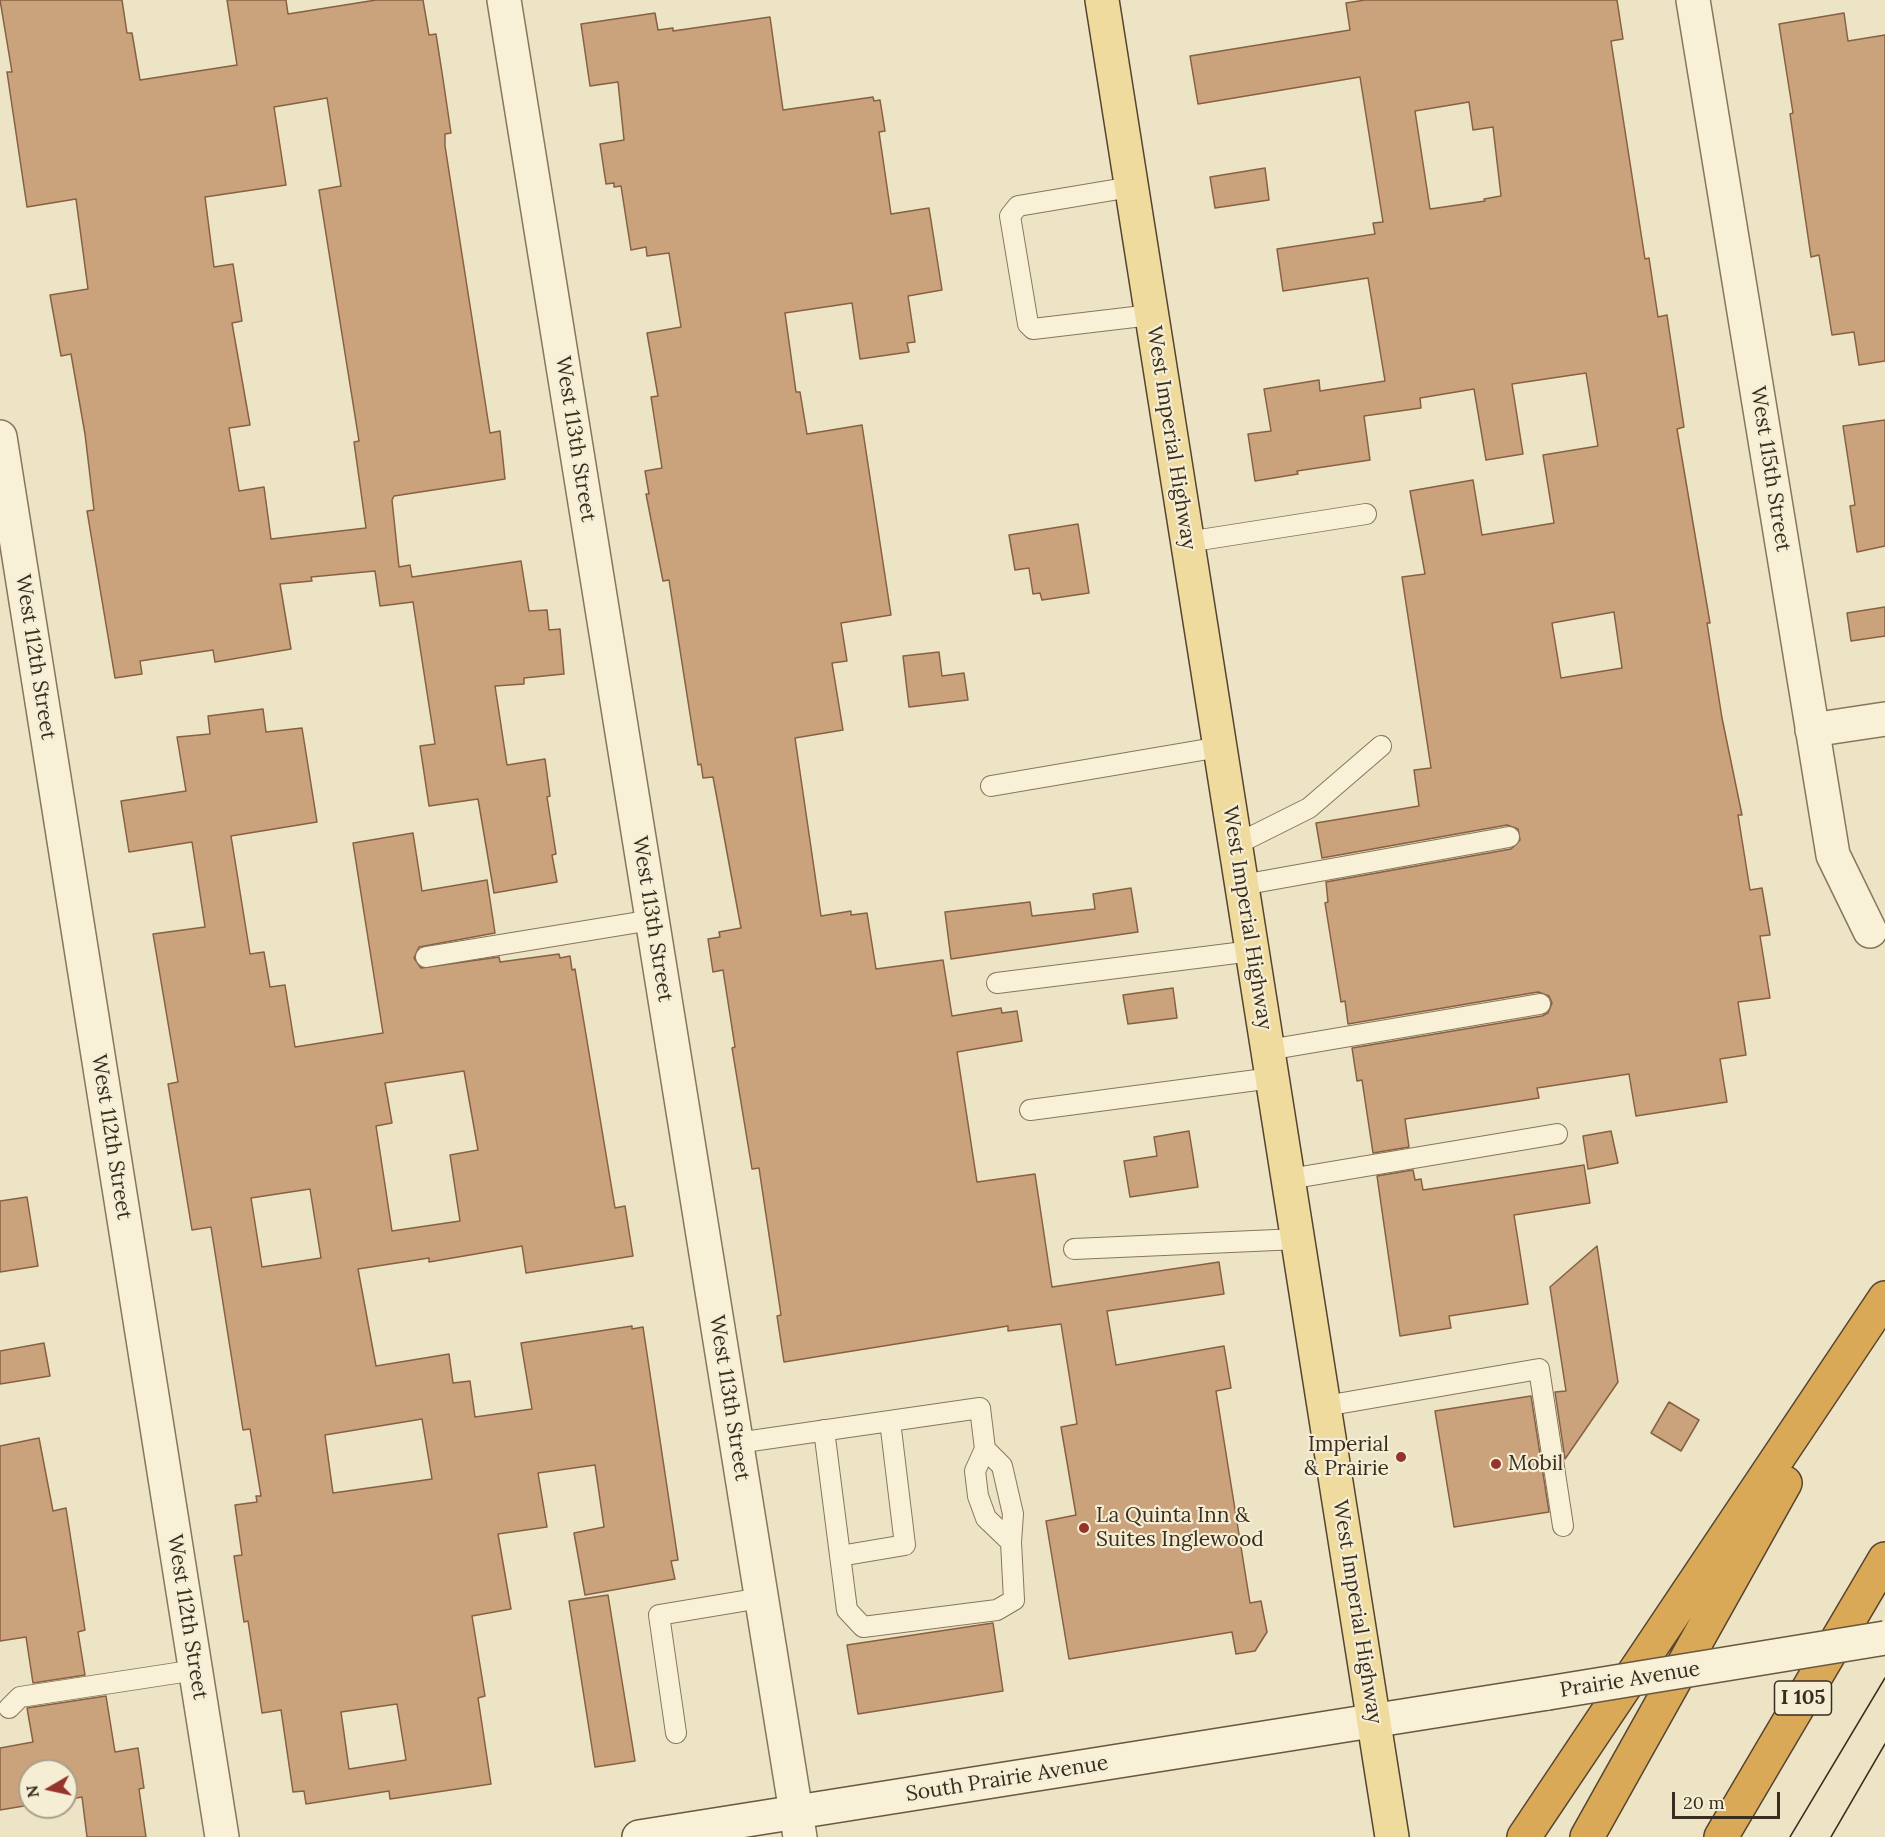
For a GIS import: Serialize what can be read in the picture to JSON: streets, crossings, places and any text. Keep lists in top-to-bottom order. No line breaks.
{"streets":{"highway":["I 105"],"main road":["West Imperial Highway"],"street":["West 113th Street","West 115th Street","West 112th Street","Prairie Avenue","South Prairie Avenue"]},"crossings":[["West Imperial Highway","Prairie Avenue"],["West Imperial Highway","South Prairie Avenue"],["West 113th Street","South Prairie Avenue"],["Prairie Avenue","South Prairie Avenue"]],"places":["Imperial & Prairie","Mobil","La Quinta Inn & Suites Inglewood"],"scale_bar":"20 m","north":"left"}
